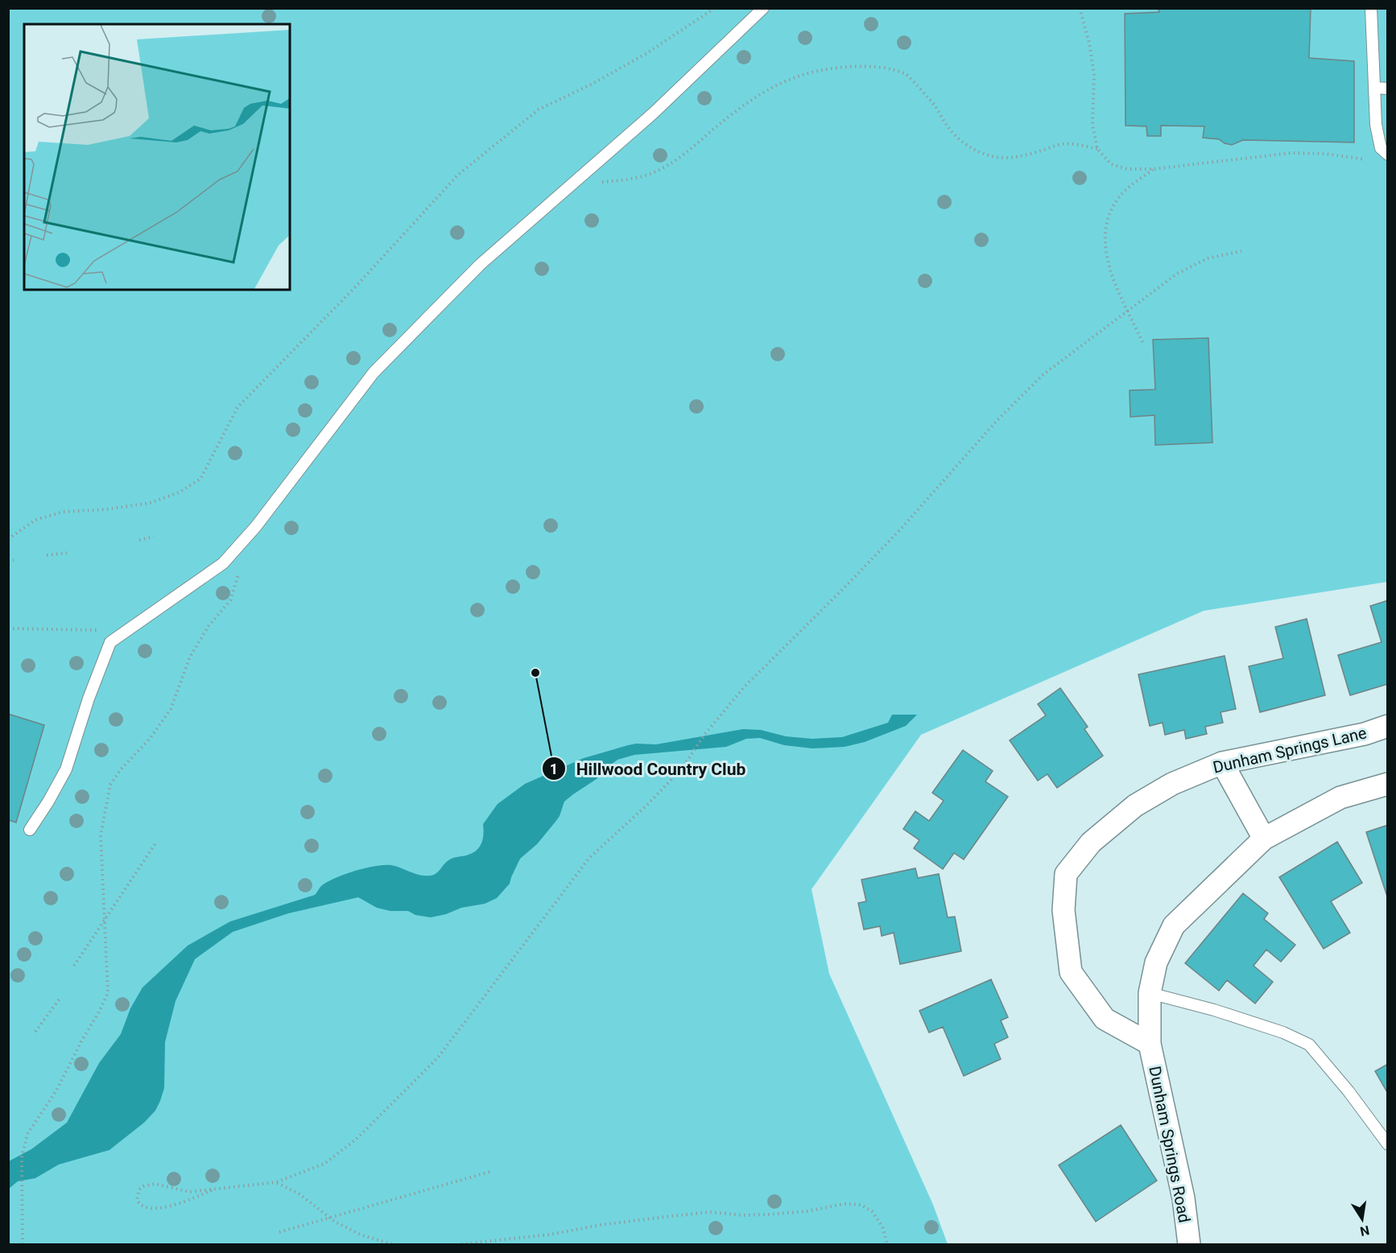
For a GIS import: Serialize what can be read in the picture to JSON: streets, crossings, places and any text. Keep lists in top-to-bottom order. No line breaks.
{"streets":{"street":["Dunham Springs Lane","Dunham Springs Road"]},"crossings":[["Dunham Springs Lane","Dunham Springs Road"]],"places":["Hillwood Country Club"],"north":"bottom"}
